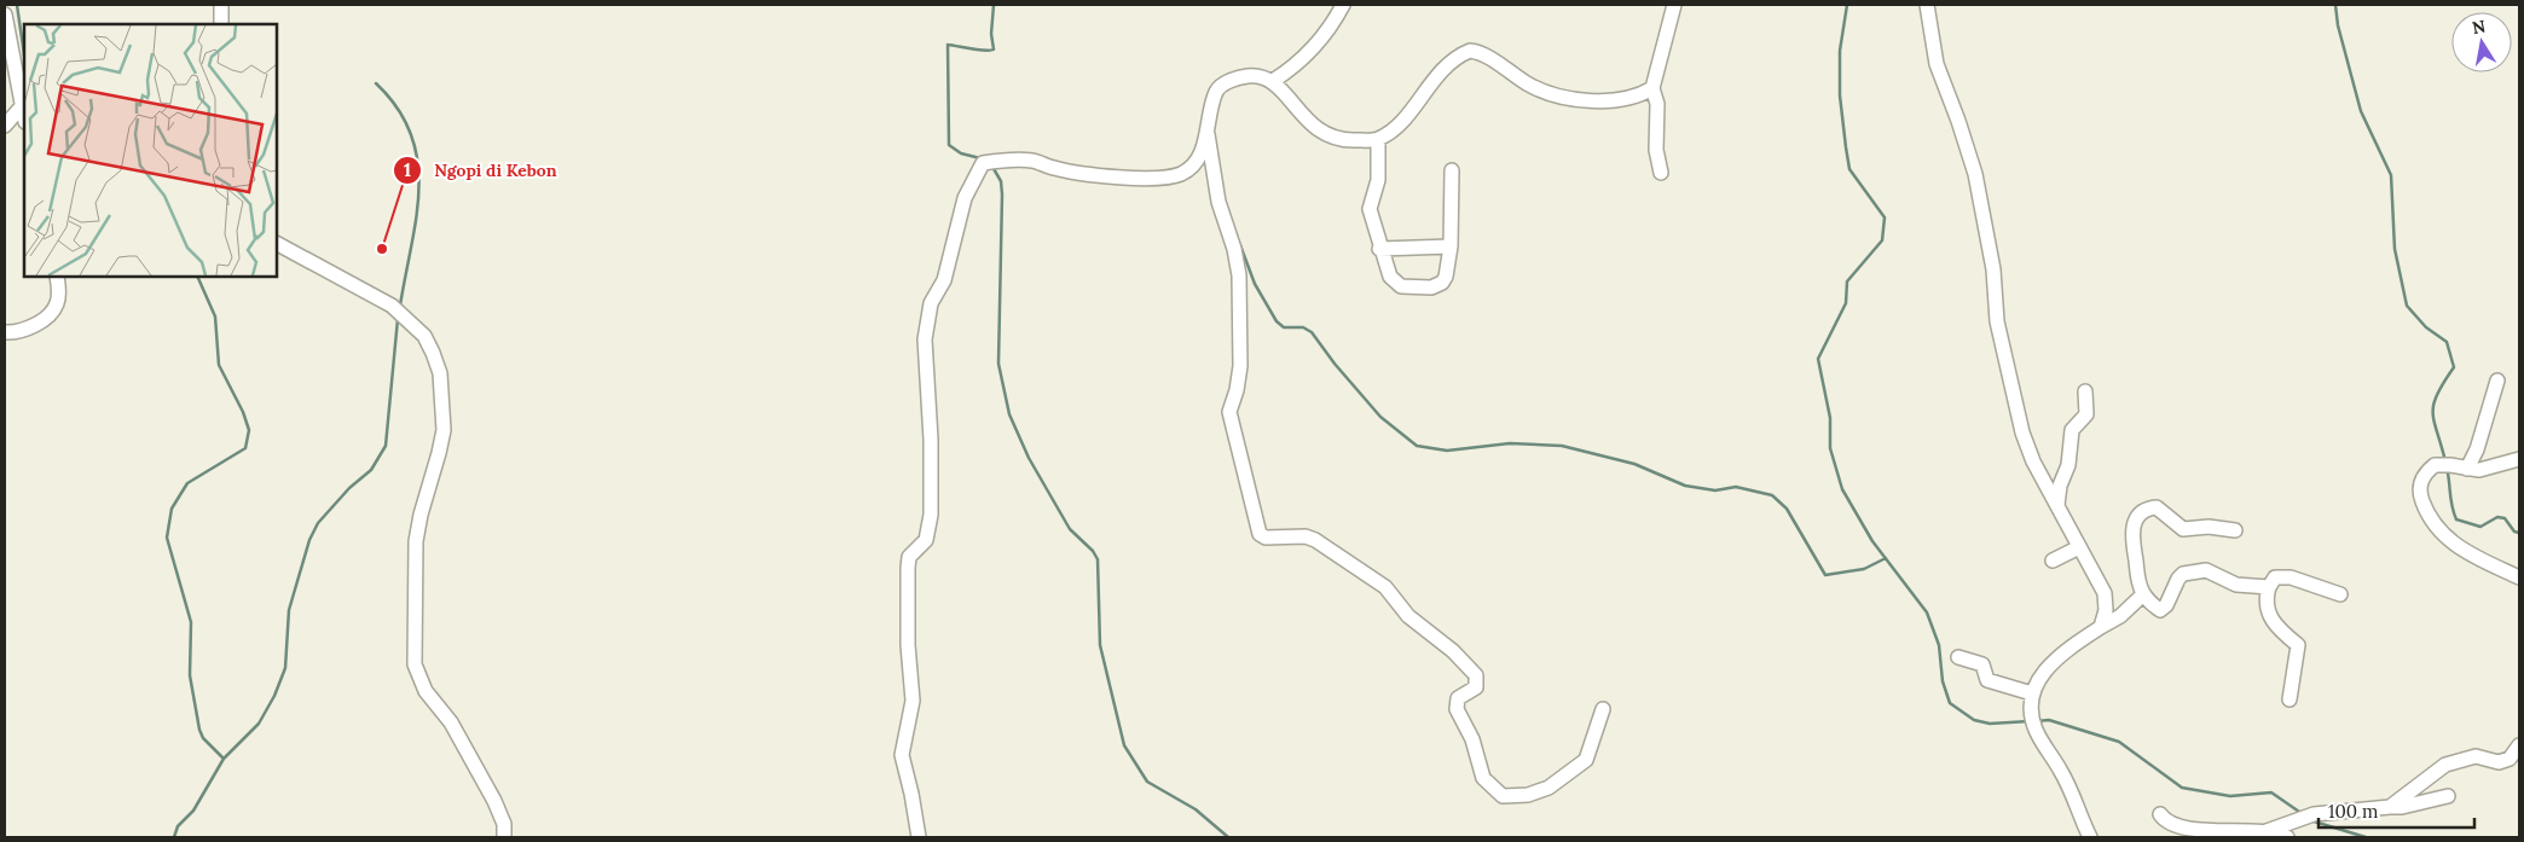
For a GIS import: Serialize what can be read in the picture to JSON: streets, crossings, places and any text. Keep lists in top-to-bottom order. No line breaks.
{"places":["Ngopi di Kebon"],"scale_bar":"100 m","north":"top"}
